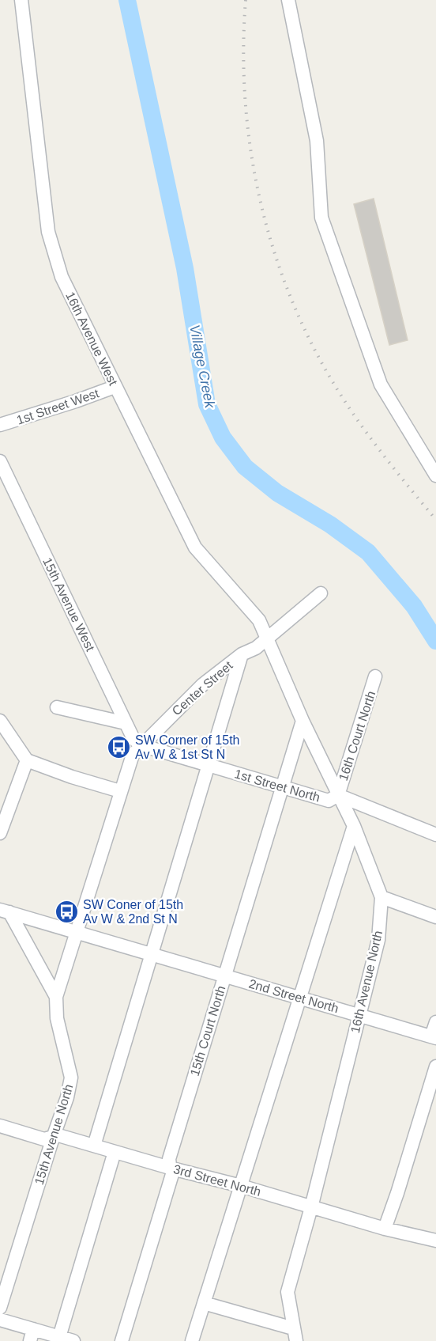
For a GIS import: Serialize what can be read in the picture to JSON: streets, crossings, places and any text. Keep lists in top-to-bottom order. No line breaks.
{"streets":{"street":["16th Avenue West","1st Street West","15th Avenue West","Center Street","16th Court North","1st Street North","16th Avenue North","2nd Street North","15th Court North","15th Avenue North","3rd Street North"]},"crossings":[["16th Avenue West","1st Street West"],["16th Avenue West","Center Street"],["16th Avenue West","16th Avenue North"],["15th Avenue West","Center Street"],["15th Avenue West","1st Street North"],["15th Avenue West","15th Avenue North"],["Center Street","1st Street North"],["Center Street","16th Avenue North"],["Center Street","15th Avenue North"],["16th Court North","1st Street North"],["16th Court North","16th Avenue North"],["1st Street North","16th Avenue North"],["1st Street North","15th Court North"],["1st Street North","15th Avenue North"],["16th Avenue North","2nd Street North"],["16th Avenue North","15th Court North"],["16th Avenue North","3rd Street North"],["2nd Street North","15th Court North"],["2nd Street North","15th Avenue North"],["15th Court North","3rd Street North"],["15th Avenue North","3rd Street North"]],"water":["Village Creek"],"places":{"bus stop":["SW Corner of 15th Av W & 1st St N","SW Coner of 15th Av W & 2nd St N"]}}
